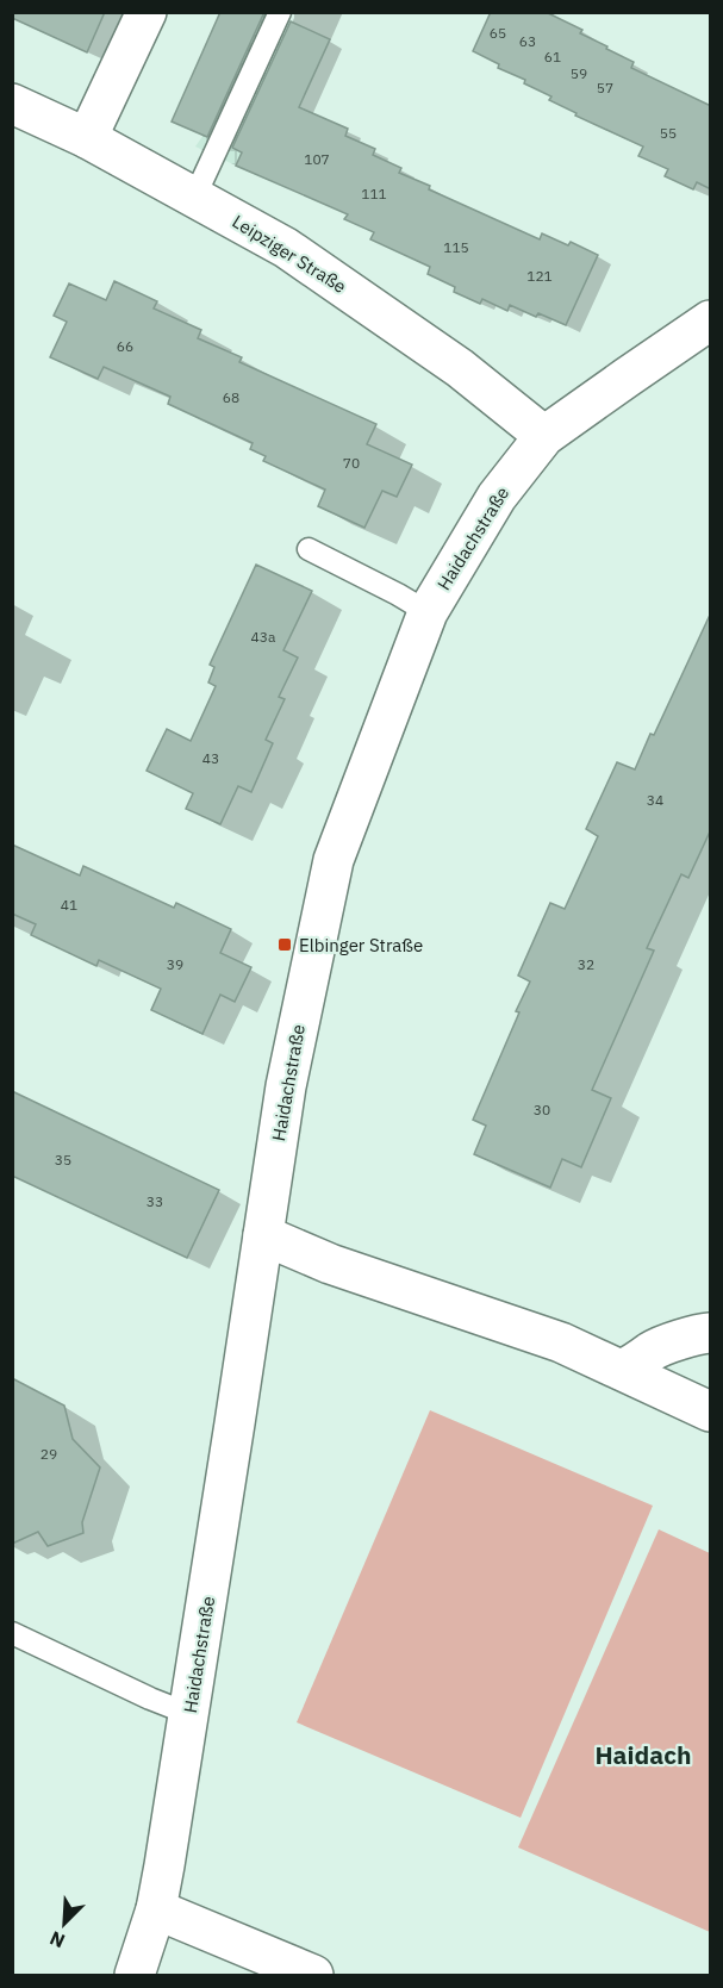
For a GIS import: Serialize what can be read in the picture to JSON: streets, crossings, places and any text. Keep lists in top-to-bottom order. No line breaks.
{"streets":{"street":["Leipziger Straße","Haidachstraße"]},"crossings":[["Leipziger Straße","Haidachstraße"]],"districts":["Haidach"],"places":{"transit":["Elbinger Straße"]},"house_numbers":["65","63","61","59","57","55","107","111","115","121","66","68","70","43a","43","34","41","39","32","30","35","33","29"],"north":"bottom left"}
